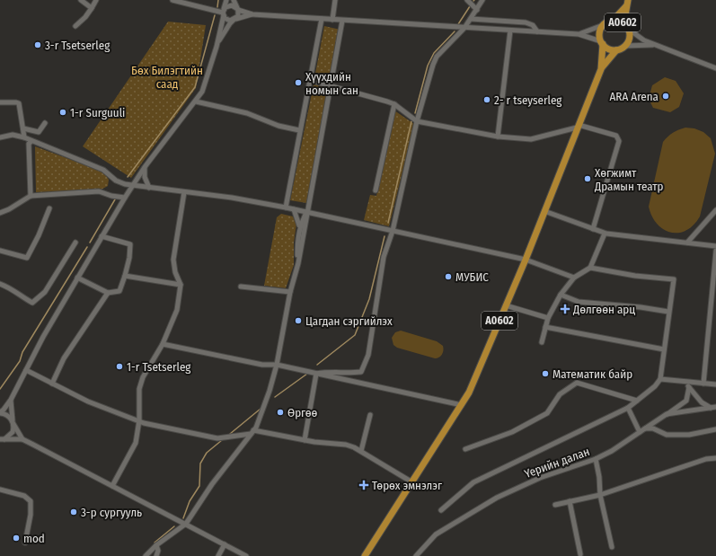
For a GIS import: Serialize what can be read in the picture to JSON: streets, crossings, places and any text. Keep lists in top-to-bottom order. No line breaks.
{"streets":{"highway":["A0602"],"street":["Үерийн далан"]},"parks":["Бөх Билэгтийн саад"],"places":{"other":["3-r Tsetserleg","Хүүхдийн номын сан","ARA Arena","2- r tseyserleg","1-r Surguuli","Хөгжимт Драмын театр","МУБИС","Цагдан сэргийлэх","1-r Tsetserleg","Математик байр","Өргөө","3-р сургууль","mod"],"health":["Дөлгөөн арц","Төрөх эмнэлэг"]}}
